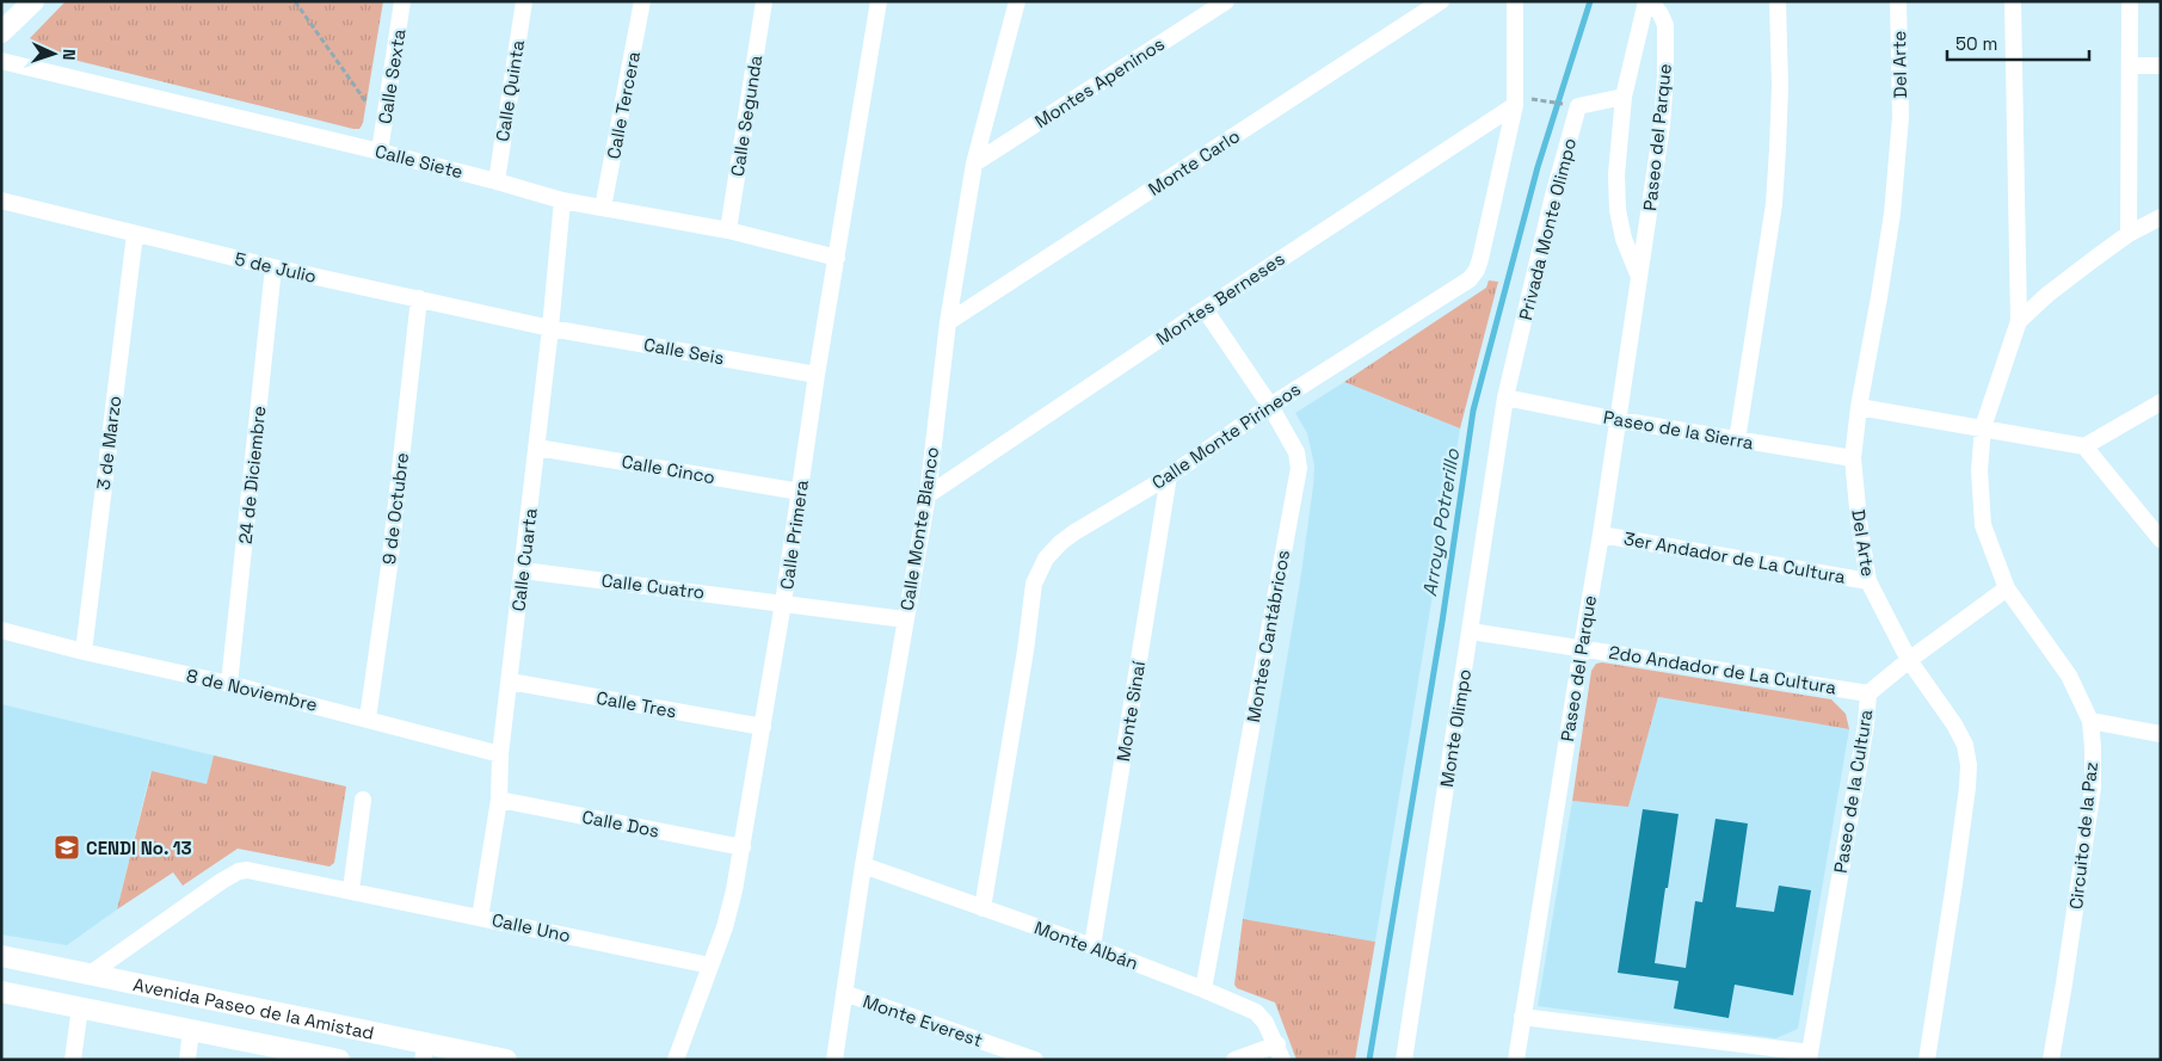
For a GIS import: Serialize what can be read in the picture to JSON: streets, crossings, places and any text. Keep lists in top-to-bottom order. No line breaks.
{"streets":{"street":["Del Arte","Calle Sexta","Montes Apeninos","Calle Quinta","Calle Tercera","Calle Segunda","Paseo del Parque","Calle Siete","Monte Carlo","Privada Monte Olimpo","5 de Julio","Montes Berneses","Calle Seis","Paseo de la Sierra","Calle Monte Pirineos","3 de Marzo","Calle Cinco","24 de Diciembre","9 de Octubre","Calle Monte Blanco","Calle Primera","3er Andador de La Cultura","Calle Cuarta","Calle Cuatro","Montes Cantábricos","2do Andador de La Cultura","8 de Noviembre","Calle Tres","Monte Sinaí","Monte Olimpo","Paseo de la Cultura","Calle Dos","Circuito de la Paz","Calle Uno","Monte Albán","Avenida Paseo de la Amistad","Monte Everest"]},"crossings":[["Del Arte","Paseo de la Sierra"],["Del Arte","3er Andador de La Cultura"],["Del Arte","Paseo de la Cultura"],["Calle Sexta","Calle Siete"],["Montes Apeninos","Calle Monte Blanco"],["Calle Quinta","Calle Siete"],["Calle Tercera","Calle Siete"],["Calle Segunda","Calle Siete"],["Paseo del Parque","Privada Monte Olimpo"],["Paseo del Parque","Paseo de la Sierra"],["Paseo del Parque","3er Andador de La Cultura"],["Paseo del Parque","2do Andador de La Cultura"],["Calle Siete","Calle Primera"],["Calle Siete","Calle Cuarta"],["Monte Carlo","Calle Monte Blanco"],["Privada Monte Olimpo","Paseo de la Sierra"],["Privada Monte Olimpo","Monte Olimpo"],["5 de Julio","Calle Seis"],["5 de Julio","3 de Marzo"],["5 de Julio","24 de Diciembre"],["5 de Julio","9 de Octubre"],["5 de Julio","Calle Cuarta"],["Montes Berneses","Calle Monte Pirineos"],["Montes Berneses","Calle Monte Blanco"],["Montes Berneses","Montes Cantábricos"],["Calle Seis","Calle Primera"],["Calle Seis","Calle Cuarta"],["Paseo de la Sierra","Monte Olimpo"],["Calle Monte Pirineos","Montes Cantábricos"],["Calle Monte Pirineos","Monte Sinaí"],["Calle Monte Pirineos","Monte Albán"],["3 de Marzo","8 de Noviembre"],["Calle Cinco","Calle Primera"],["Calle Cinco","Calle Cuarta"],["24 de Diciembre","8 de Noviembre"],["9 de Octubre","8 de Noviembre"],["Calle Monte Blanco","Calle Cuatro"],["Calle Monte Blanco","Monte Albán"],["Calle Monte Blanco","Monte Everest"],["Calle Primera","Calle Cuatro"],["Calle Primera","Calle Tres"],["Calle Primera","Calle Dos"],["Calle Primera","Calle Uno"],["Calle Cuarta","Calle Cuatro"],["Calle Cuarta","8 de Noviembre"],["Calle Cuarta","Calle Tres"],["Calle Cuarta","Calle Dos"],["Calle Cuarta","Calle Uno"],["Montes Cantábricos","Monte Albán"],["2do Andador de La Cultura","Monte Olimpo"],["2do Andador de La Cultura","Paseo de la Cultura"],["Monte Sinaí","Monte Albán"],["Paseo de la Cultura","Circuito de la Paz"],["Calle Uno","Avenida Paseo de la Amistad"]],"water":["Arroyo Potrerillo"],"places":{"school or university":["CENDI No. 13"]},"scale_bar":"50 m","north":"right"}
